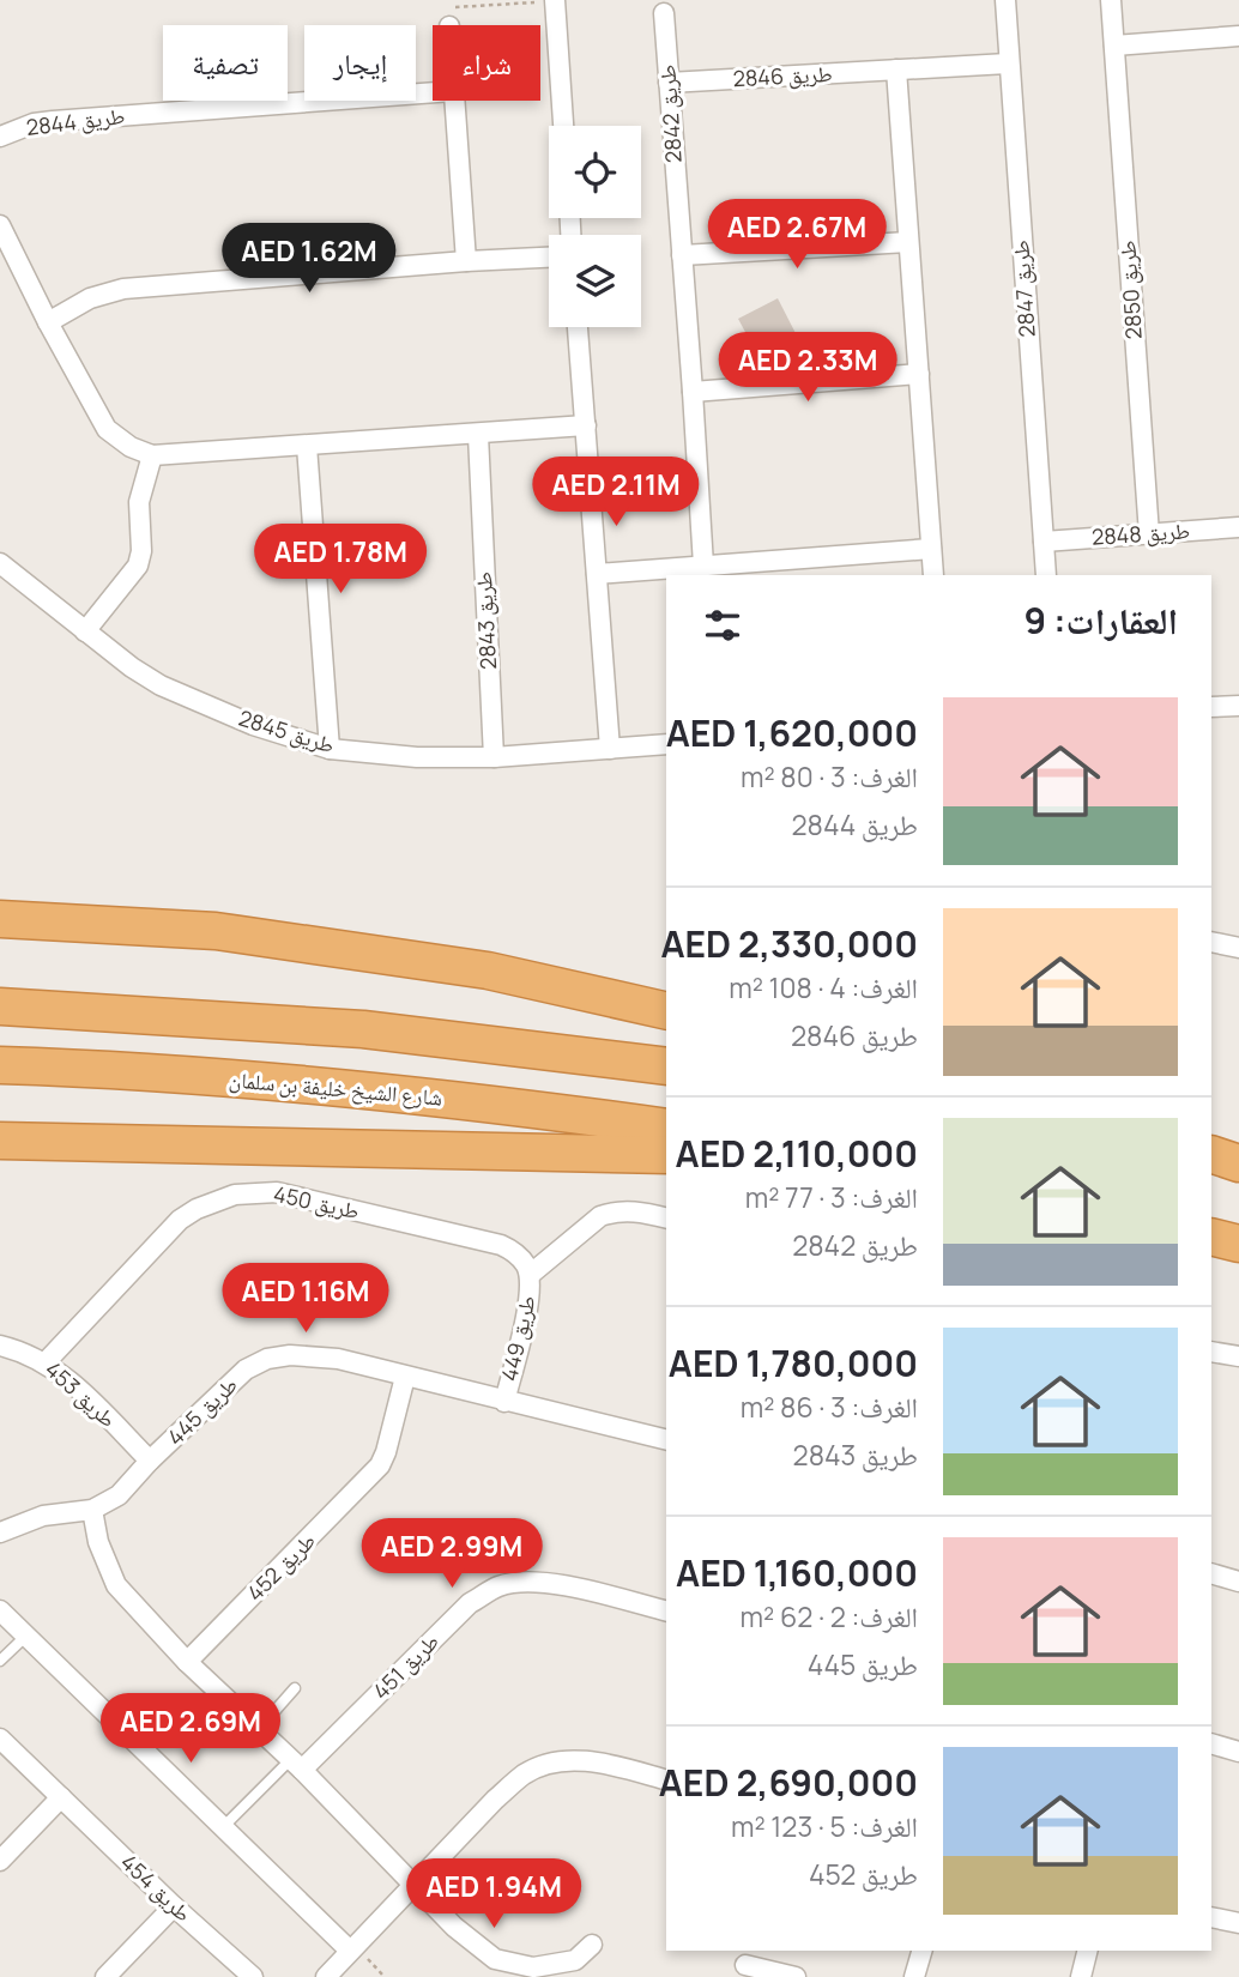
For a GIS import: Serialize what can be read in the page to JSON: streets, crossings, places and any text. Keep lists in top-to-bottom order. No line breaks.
{"streets":{"highway":["شارع الشيخ خليفة بن سلمان"],"street":["طريق 2846","طريق 2842","طريق 2844","طريق 2847","طريق 2850","طريق 2848","طريق 2843","طريق 2845","طريق 450","طريق 449","طريق 453","طريق 445","طريق 452","طريق 451","طريق 454"]},"crossings":[["طريق 2846","طريق 2842"],["طريق 2846","طريق 2847"],["طريق 2847","طريق 2848"],["طريق 2850","طريق 2848"],["طريق 2843","طريق 2845"],["طريق 450","طريق 449"],["طريق 450","طريق 453"],["طريق 449","طريق 445"],["طريق 453","طريق 445"],["طريق 445","طريق 452"]],"page":{"chip":["شراء","إيجار","تصفية"],"price":["AED 2.67M","AED 1.62M","AED 2.33M","AED 2.11M","AED 1.78M","AED 1.16M","AED 2.99M","AED 2.69M","AED 1.94M"],"heading":"العقارات: 9","list":[{"name":"AED 1,620,000","note":"الغرف: 3 · 80 m² · طريق 2844"},{"name":"AED 2,330,000","note":"الغرف: 4 · 108 m² · طريق 2846"},{"name":"AED 2,110,000","note":"الغرف: 3 · 77 m² · طريق 2842"},{"name":"AED 1,780,000","note":"الغرف: 3 · 86 m² · طريق 2843"},{"name":"AED 1,160,000","note":"الغرف: 2 · 62 m² · طريق 445"},{"name":"AED 2,690,000","note":"الغرف: 5 · 123 m² · طريق 452"}]}}
